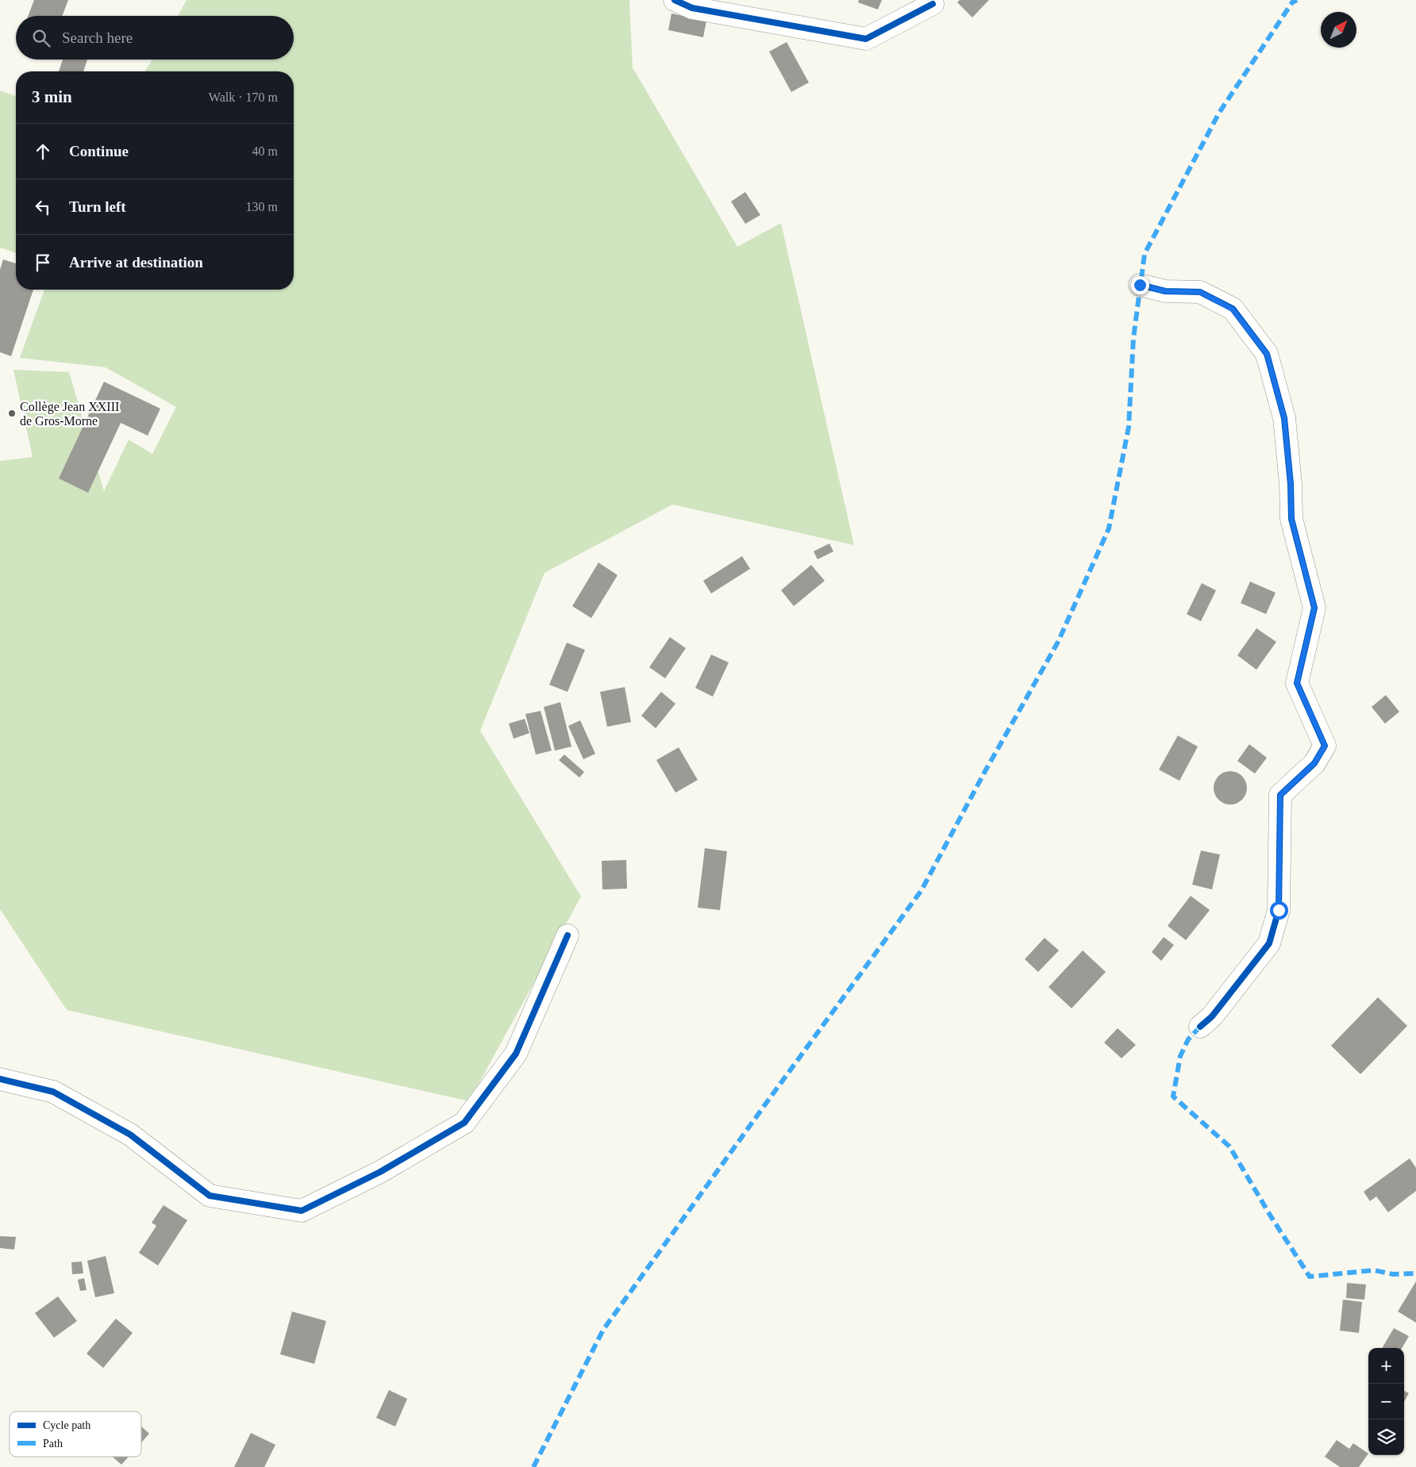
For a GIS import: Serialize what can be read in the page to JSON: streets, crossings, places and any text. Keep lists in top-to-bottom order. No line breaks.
{"places":["Collège Jean XXIII de Gros-Morne"],"legend":["Cycle path","Path"],"north":"top right","page":{"search":"Search here","heading":["3 min","Walk · 170 m"],"list":[["Continue","40 m"],["Turn left","130 m"],"Arrive at destination"],"map_buttons":["+","−"]}}
